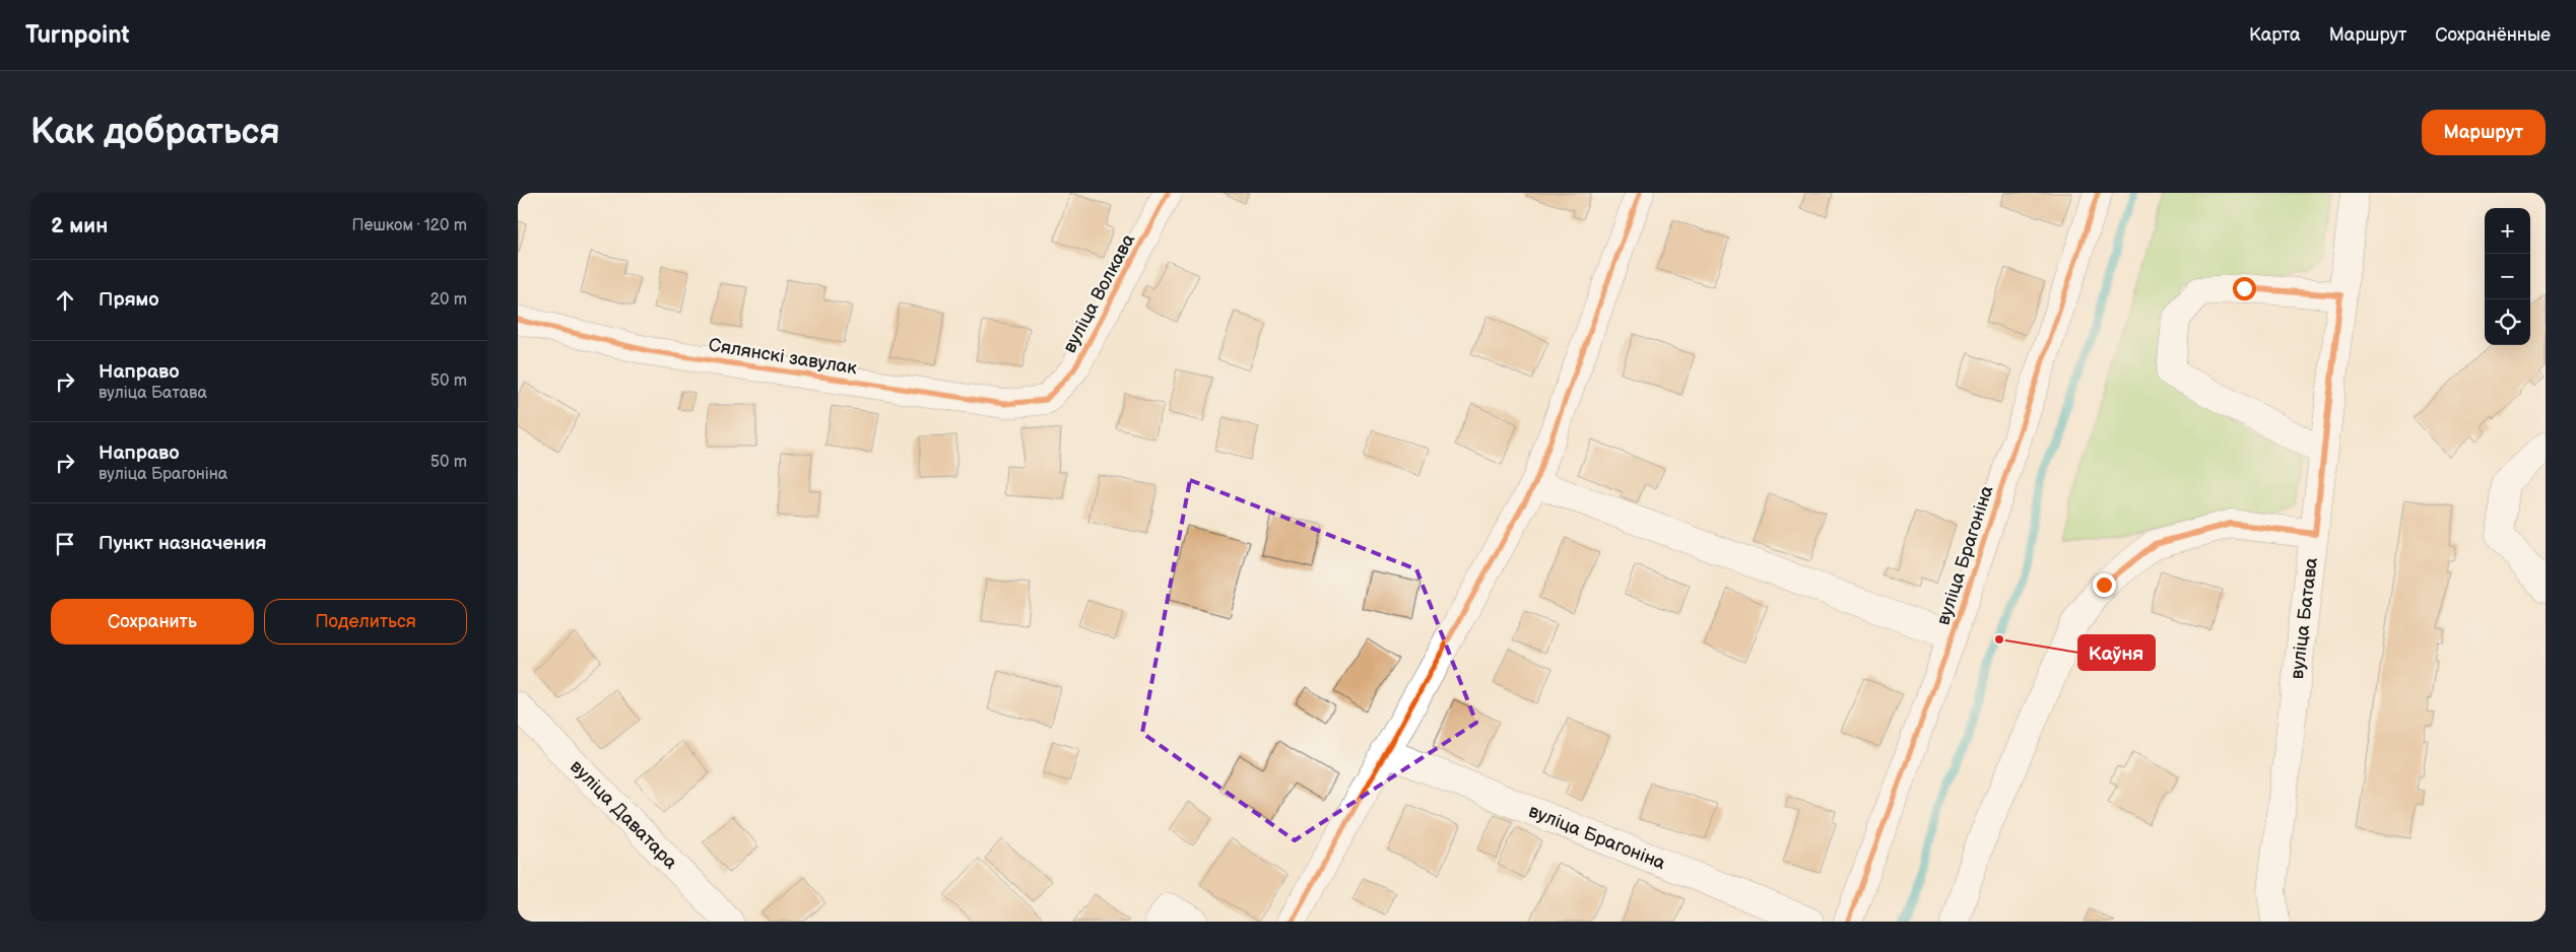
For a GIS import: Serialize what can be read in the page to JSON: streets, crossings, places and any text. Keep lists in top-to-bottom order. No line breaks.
{"streets":{"street":["вуліца Волкава","Сялянскі завулак","вуліца Брагоніна","вуліца Батава","вуліца Даватара"]},"crossings":[["вуліца Волкава","Сялянскі завулак"]],"places":["Каўня"],"page":{"header":"Turnpoint","nav":["Карта","Маршрут","Сохранённые"],"buttons":["Маршрут",["Сохранить","Поделиться"]],"title":"Как добраться","heading":["2 мин","Пешком · 120 m"],"map_buttons":["+","−"],"list":[["Прямо","20 m"],["Направо","вуліца Батава","50 m"],["Направо","вуліца Брагоніна","50 m"],"Пункт назначения"]}}
